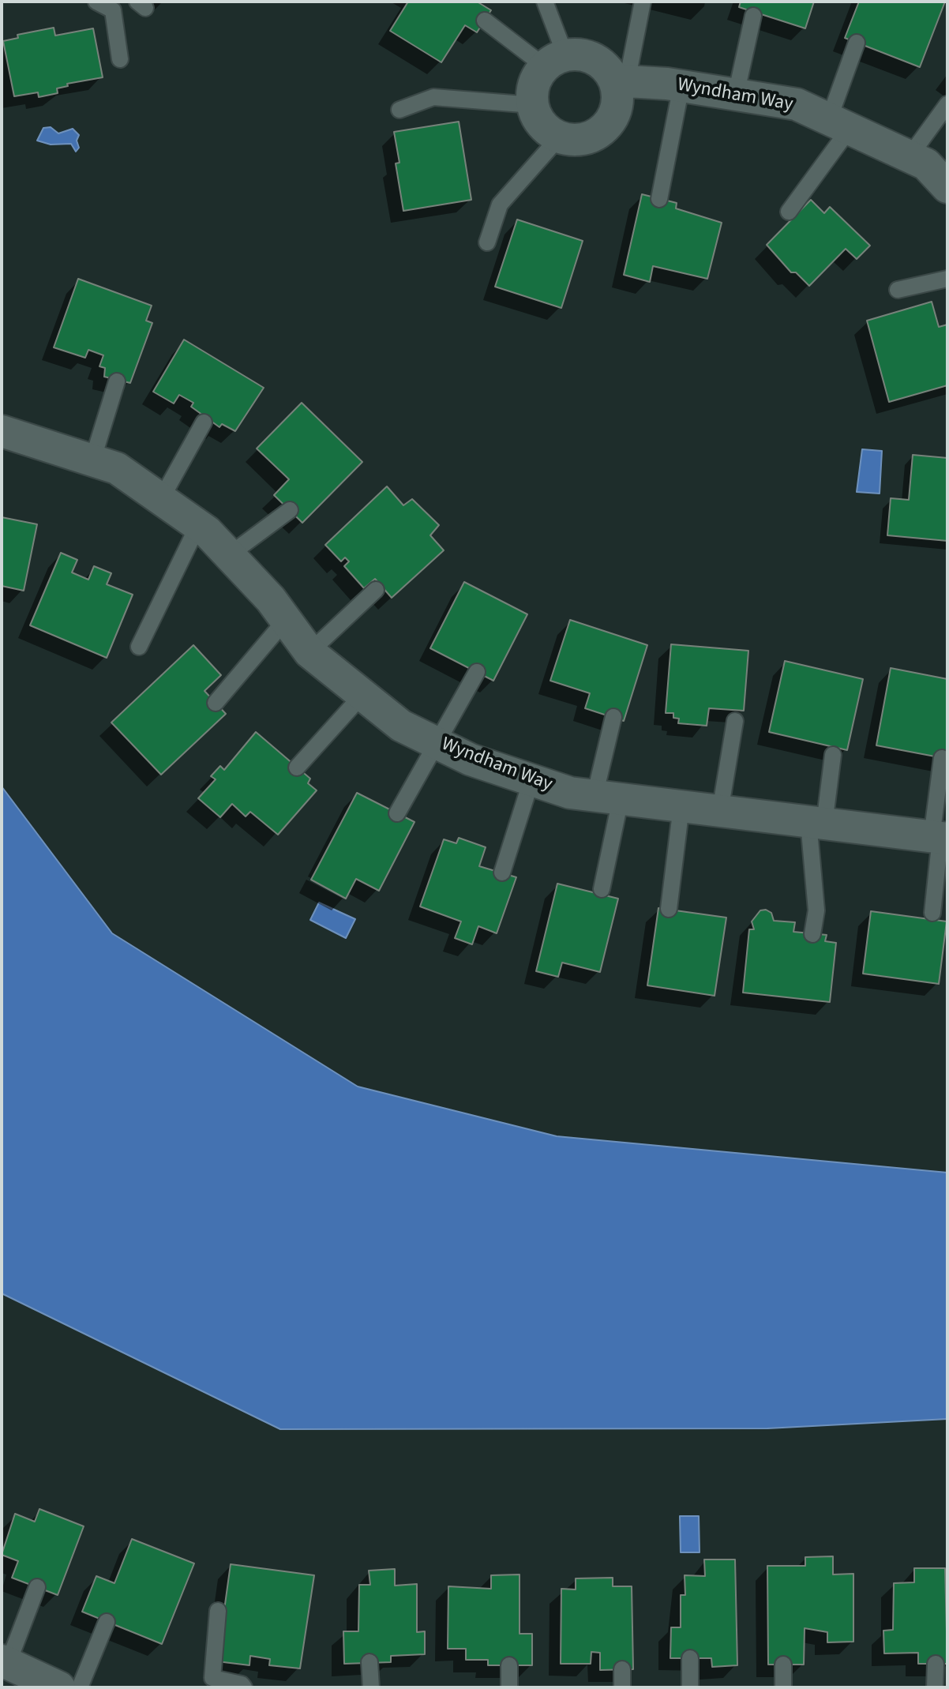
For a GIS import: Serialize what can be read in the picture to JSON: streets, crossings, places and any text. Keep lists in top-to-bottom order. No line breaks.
{"streets":{"street":["Wyndham Way"]}}
